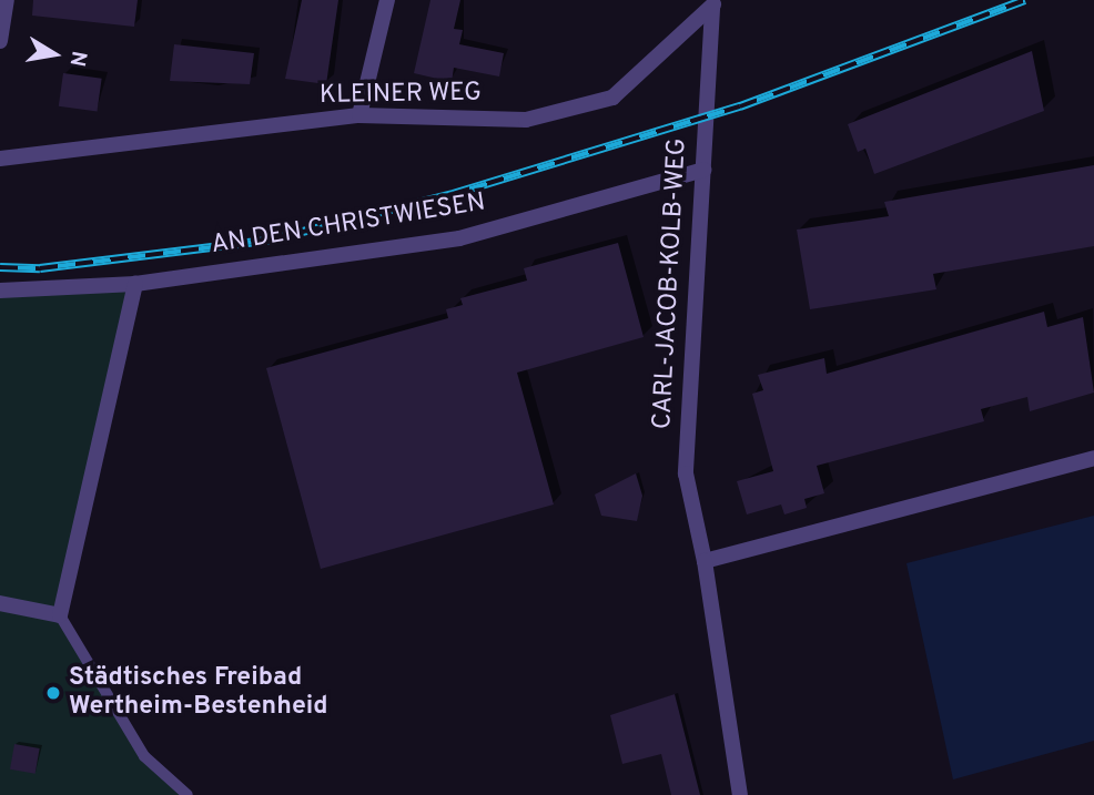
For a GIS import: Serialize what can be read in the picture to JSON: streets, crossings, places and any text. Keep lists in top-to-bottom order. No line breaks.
{"streets":{"street":["KLEINER WEG","AN DEN CHRISTWIESEN","CARL-JACOB-KOLB-WEG"]},"crossings":[["KLEINER WEG","CARL-JACOB-KOLB-WEG"],["AN DEN CHRISTWIESEN","CARL-JACOB-KOLB-WEG"]],"places":["Städtisches Freibad Wertheim-Bestenheid"],"north":"right"}
